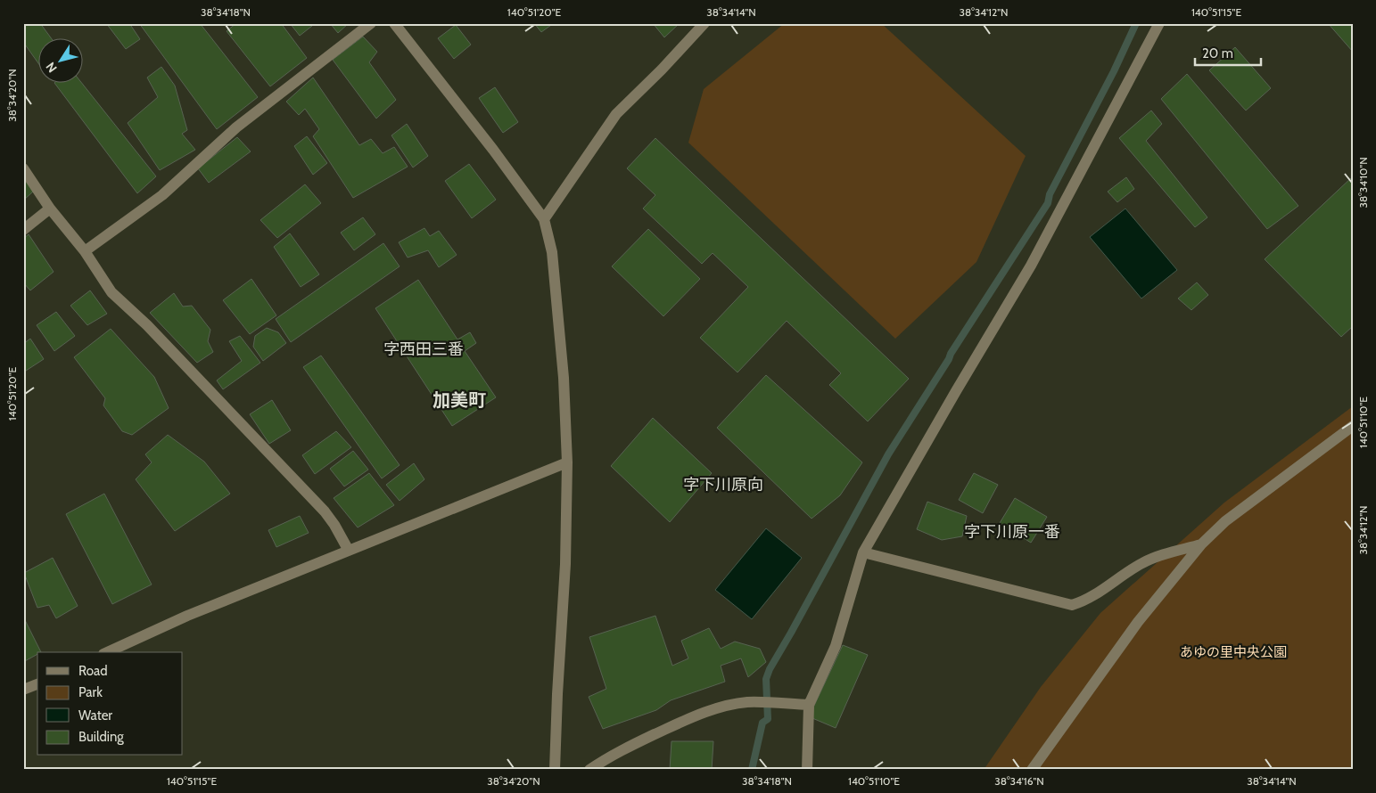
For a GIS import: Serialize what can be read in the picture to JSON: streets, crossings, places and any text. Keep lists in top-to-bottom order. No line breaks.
{"districts":["字西田三番","加美町","字下川原向","字下川原一番"],"parks":["あゆの里中央公園"],"legend":["Road","Park","Water","Building"],"scale_bar":"20 m","north":"bottom left","coordinates":["38°34'18\"N","140°51'20\"E","38°34'14\"N","38°34'12\"N","140°51'15\"E","38°34'20\"N","38°34'10\"N","140°51'10\"E","38°34'16\"N"]}
